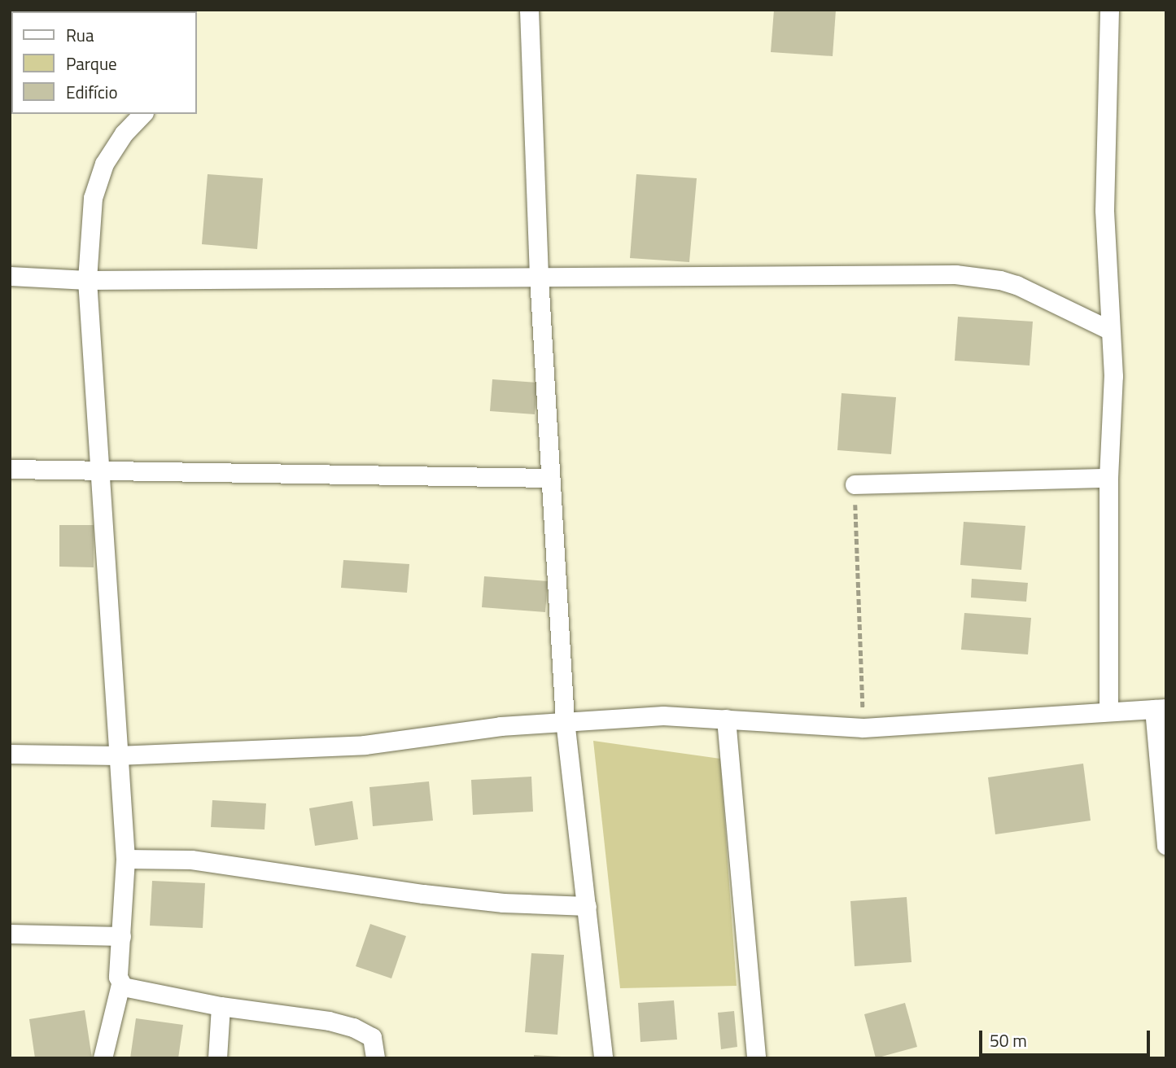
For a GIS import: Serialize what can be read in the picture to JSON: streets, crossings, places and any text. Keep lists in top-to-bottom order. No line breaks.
{"legend":["Rua","Parque","Edifício"],"scale_bar":"50 m"}
